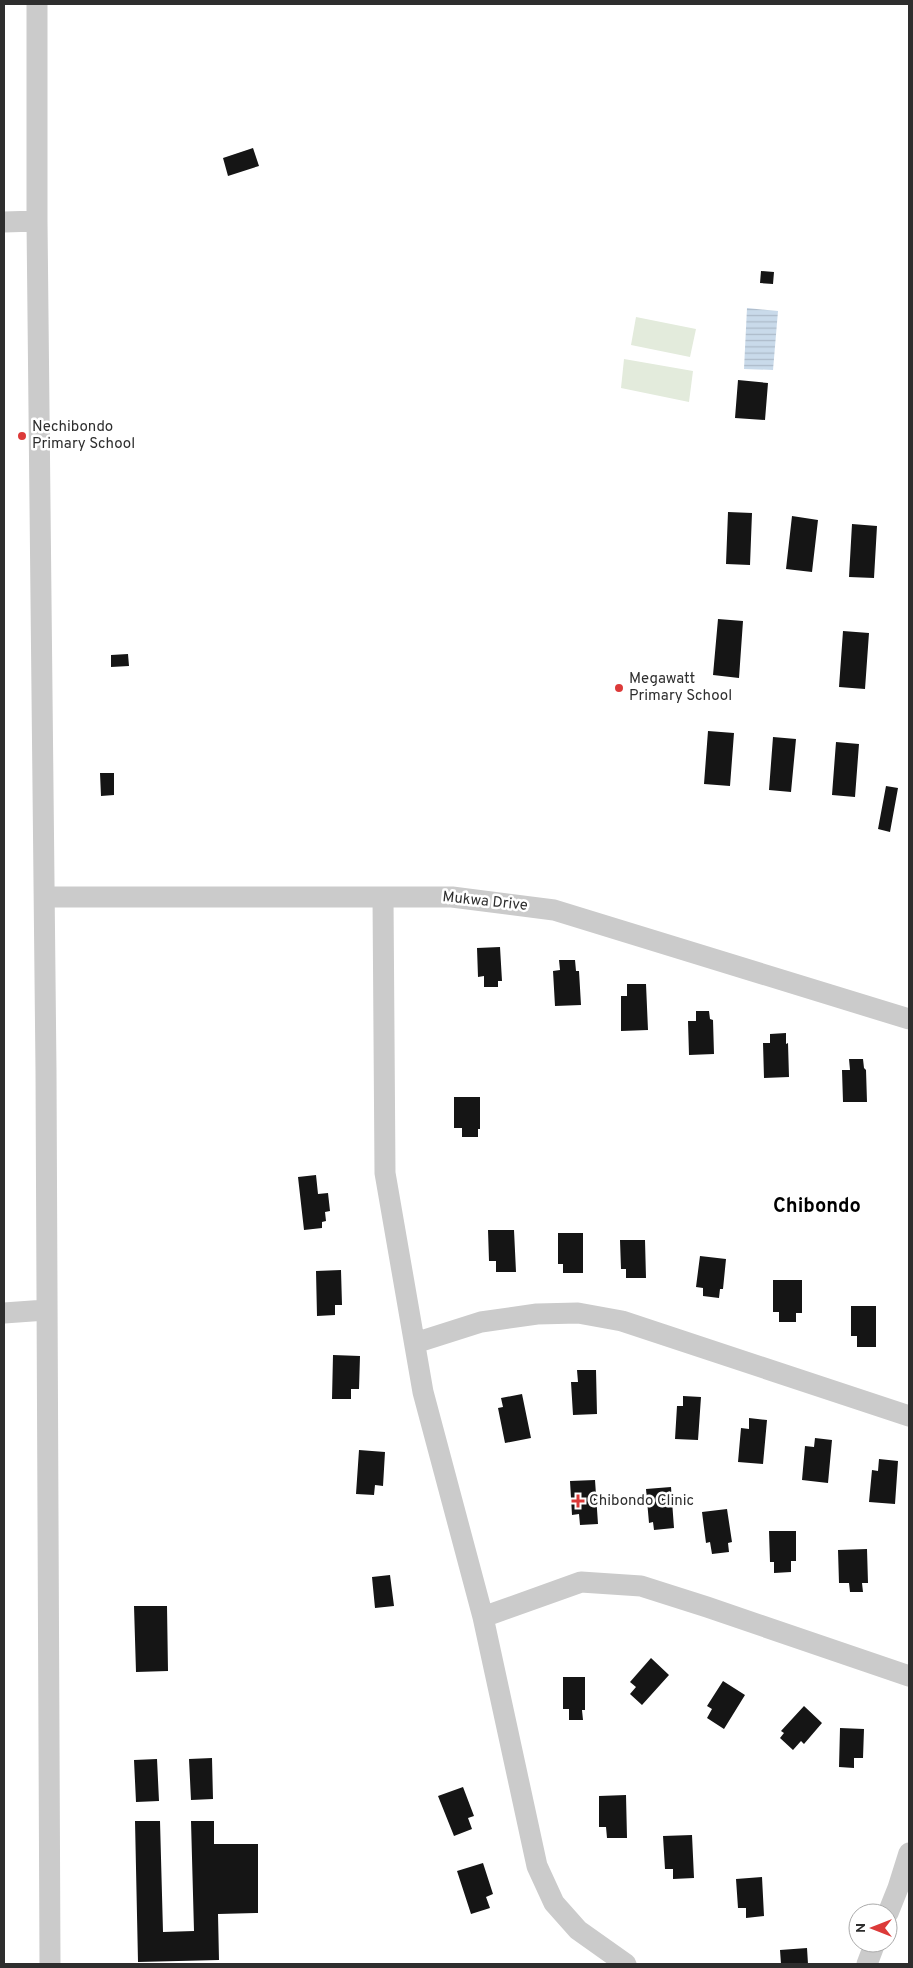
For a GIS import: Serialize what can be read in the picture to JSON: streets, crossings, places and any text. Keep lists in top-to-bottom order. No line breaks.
{"streets":{"street":["Mukwa Drive"]},"districts":["Chibondo"],"places":{"other":["Nechibondo Primary School","Megawatt Primary School"],"health":["Chibondo Clinic"]},"north":"left"}
